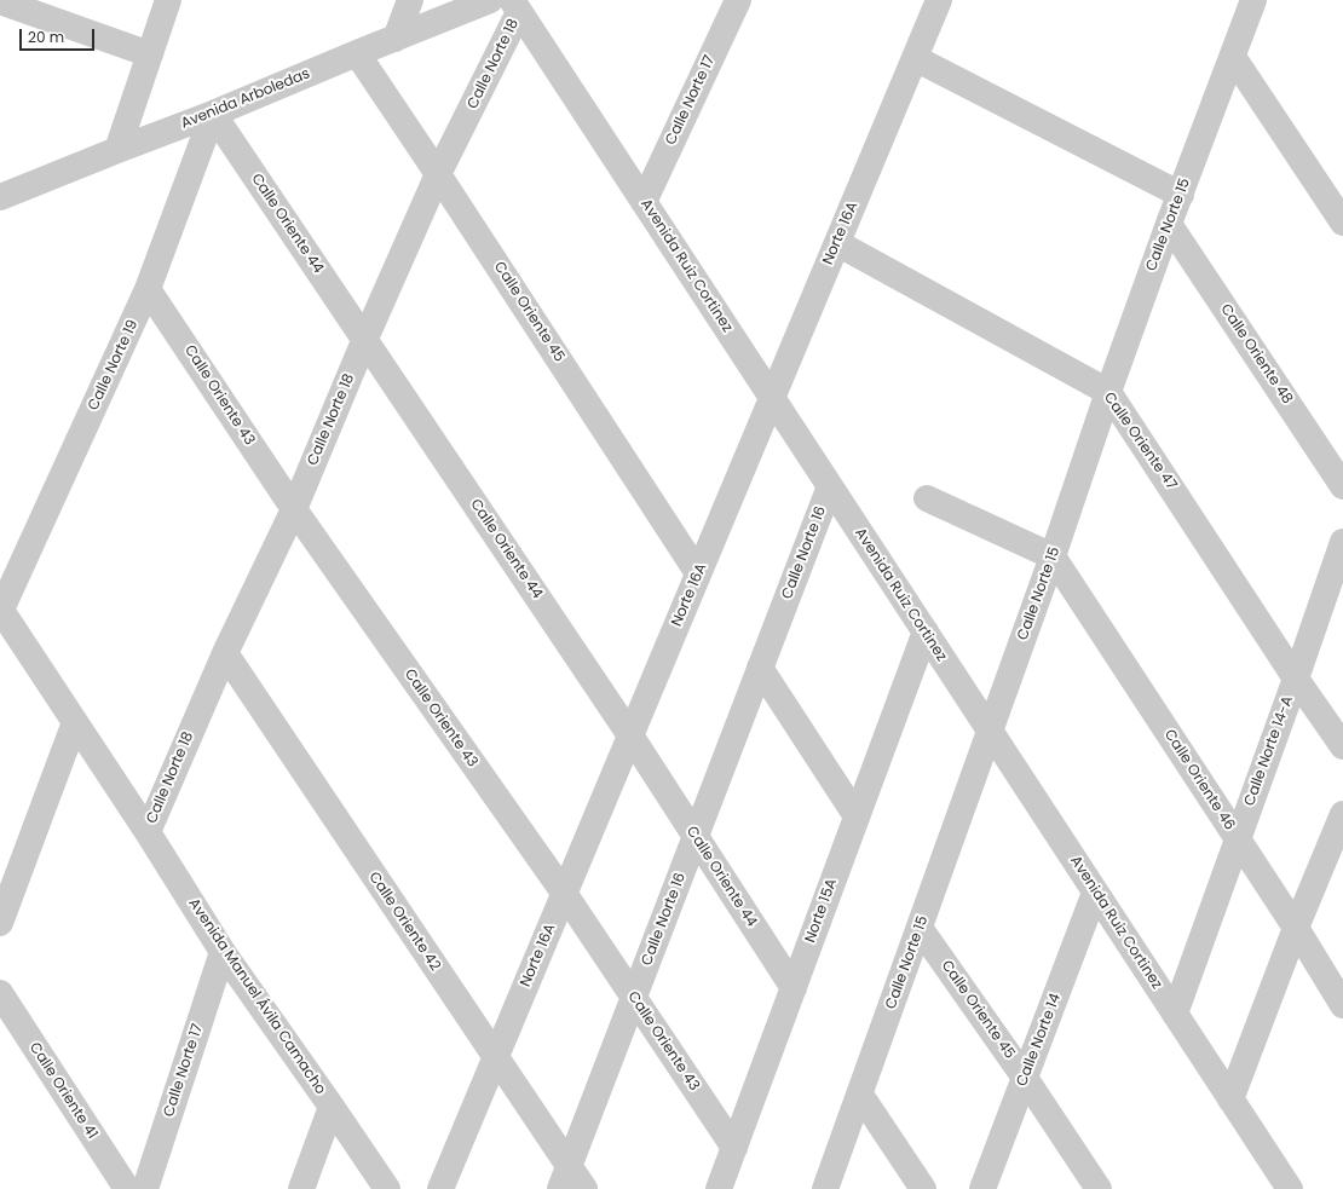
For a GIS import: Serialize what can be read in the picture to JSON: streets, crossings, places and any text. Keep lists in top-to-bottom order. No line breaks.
{"streets":{"street":["Calle Norte 18","Avenida Arboledas","Calle Norte 17","Calle Oriente 44","Calle Norte 15","Norte 16A","Avenida Ruiz Cortinez","Calle Oriente 45","Calle Oriente 48","Calle Norte 19","Calle Oriente 43","Calle Oriente 47","Calle Norte 16","Calle Norte 14-A","Calle Oriente 46","Norte 15A","Calle Oriente 42","Avenida Manuel Ávila Camacho","Calle Norte 14","Calle Oriente 41"]},"crossings":[["Calle Norte 18","Calle Oriente 44"],["Calle Norte 18","Avenida Ruiz Cortinez"],["Calle Norte 18","Calle Oriente 45"],["Calle Norte 18","Calle Oriente 43"],["Calle Norte 18","Calle Oriente 42"],["Calle Norte 18","Avenida Manuel Ávila Camacho"],["Avenida Arboledas","Calle Oriente 44"],["Avenida Arboledas","Calle Oriente 45"],["Avenida Arboledas","Calle Norte 19"],["Calle Norte 17","Avenida Ruiz Cortinez"],["Calle Norte 17","Avenida Manuel Ávila Camacho"],["Calle Oriente 44","Norte 16A"],["Calle Oriente 44","Calle Norte 19"],["Calle Oriente 44","Calle Norte 16"],["Calle Oriente 44","Norte 15A"],["Calle Norte 15","Avenida Ruiz Cortinez"],["Calle Norte 15","Calle Oriente 45"],["Calle Norte 15","Calle Oriente 48"],["Calle Norte 15","Calle Oriente 47"],["Calle Norte 15","Calle Oriente 46"],["Norte 16A","Avenida Ruiz Cortinez"],["Norte 16A","Calle Oriente 45"],["Norte 16A","Calle Oriente 43"],["Norte 16A","Calle Oriente 47"],["Norte 16A","Calle Oriente 42"],["Avenida Ruiz Cortinez","Calle Norte 16"],["Avenida Ruiz Cortinez","Calle Norte 14-A"],["Avenida Ruiz Cortinez","Norte 15A"],["Avenida Ruiz Cortinez","Calle Norte 14"],["Calle Oriente 45","Calle Norte 14"],["Calle Norte 19","Calle Oriente 43"],["Calle Norte 19","Avenida Manuel Ávila Camacho"],["Calle Oriente 43","Calle Norte 16"],["Calle Oriente 43","Norte 15A"],["Calle Oriente 47","Calle Norte 14-A"],["Calle Norte 16","Calle Oriente 42"],["Calle Norte 14-A","Calle Oriente 46"]],"scale_bar":"20 m"}
